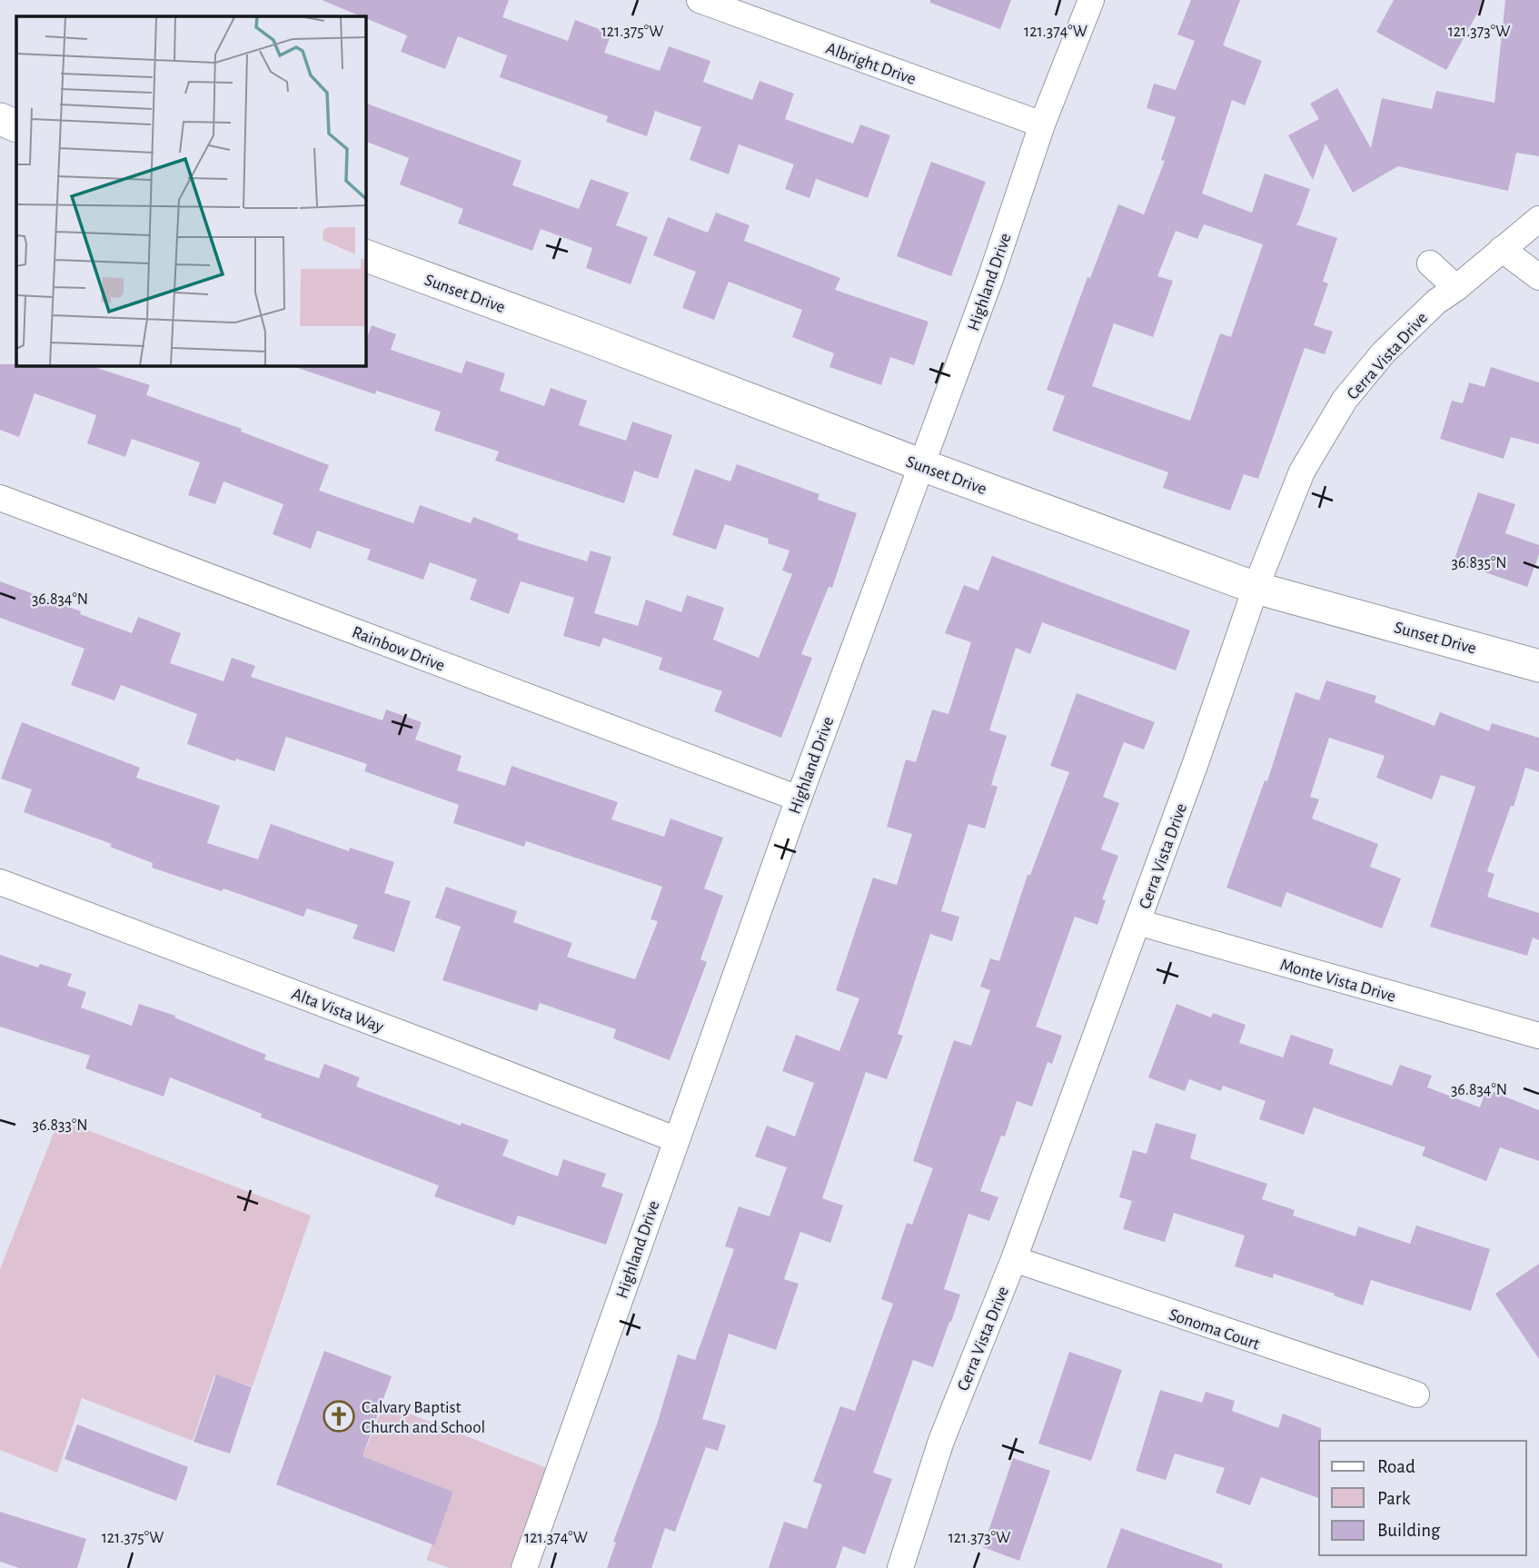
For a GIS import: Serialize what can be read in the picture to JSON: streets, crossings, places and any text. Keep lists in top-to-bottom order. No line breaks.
{"streets":{"street":["Albright Drive","Highland Drive","Sunset Drive","Cerra Vista Drive","Rainbow Drive","Monte Vista Drive","Alta Vista Way","Sonoma Court"]},"crossings":[["Albright Drive","Highland Drive"],["Highland Drive","Sunset Drive"],["Highland Drive","Rainbow Drive"],["Highland Drive","Alta Vista Way"],["Sunset Drive","Cerra Vista Drive"],["Cerra Vista Drive","Monte Vista Drive"],["Cerra Vista Drive","Sonoma Court"]],"places":{"church":["Calvary Baptist Church and School"]},"legend":["Road","Park","Building"],"coordinates":["121.375°W","121.374°W","121.373°W","36.835°N","36.834°N","36.833°N"]}
